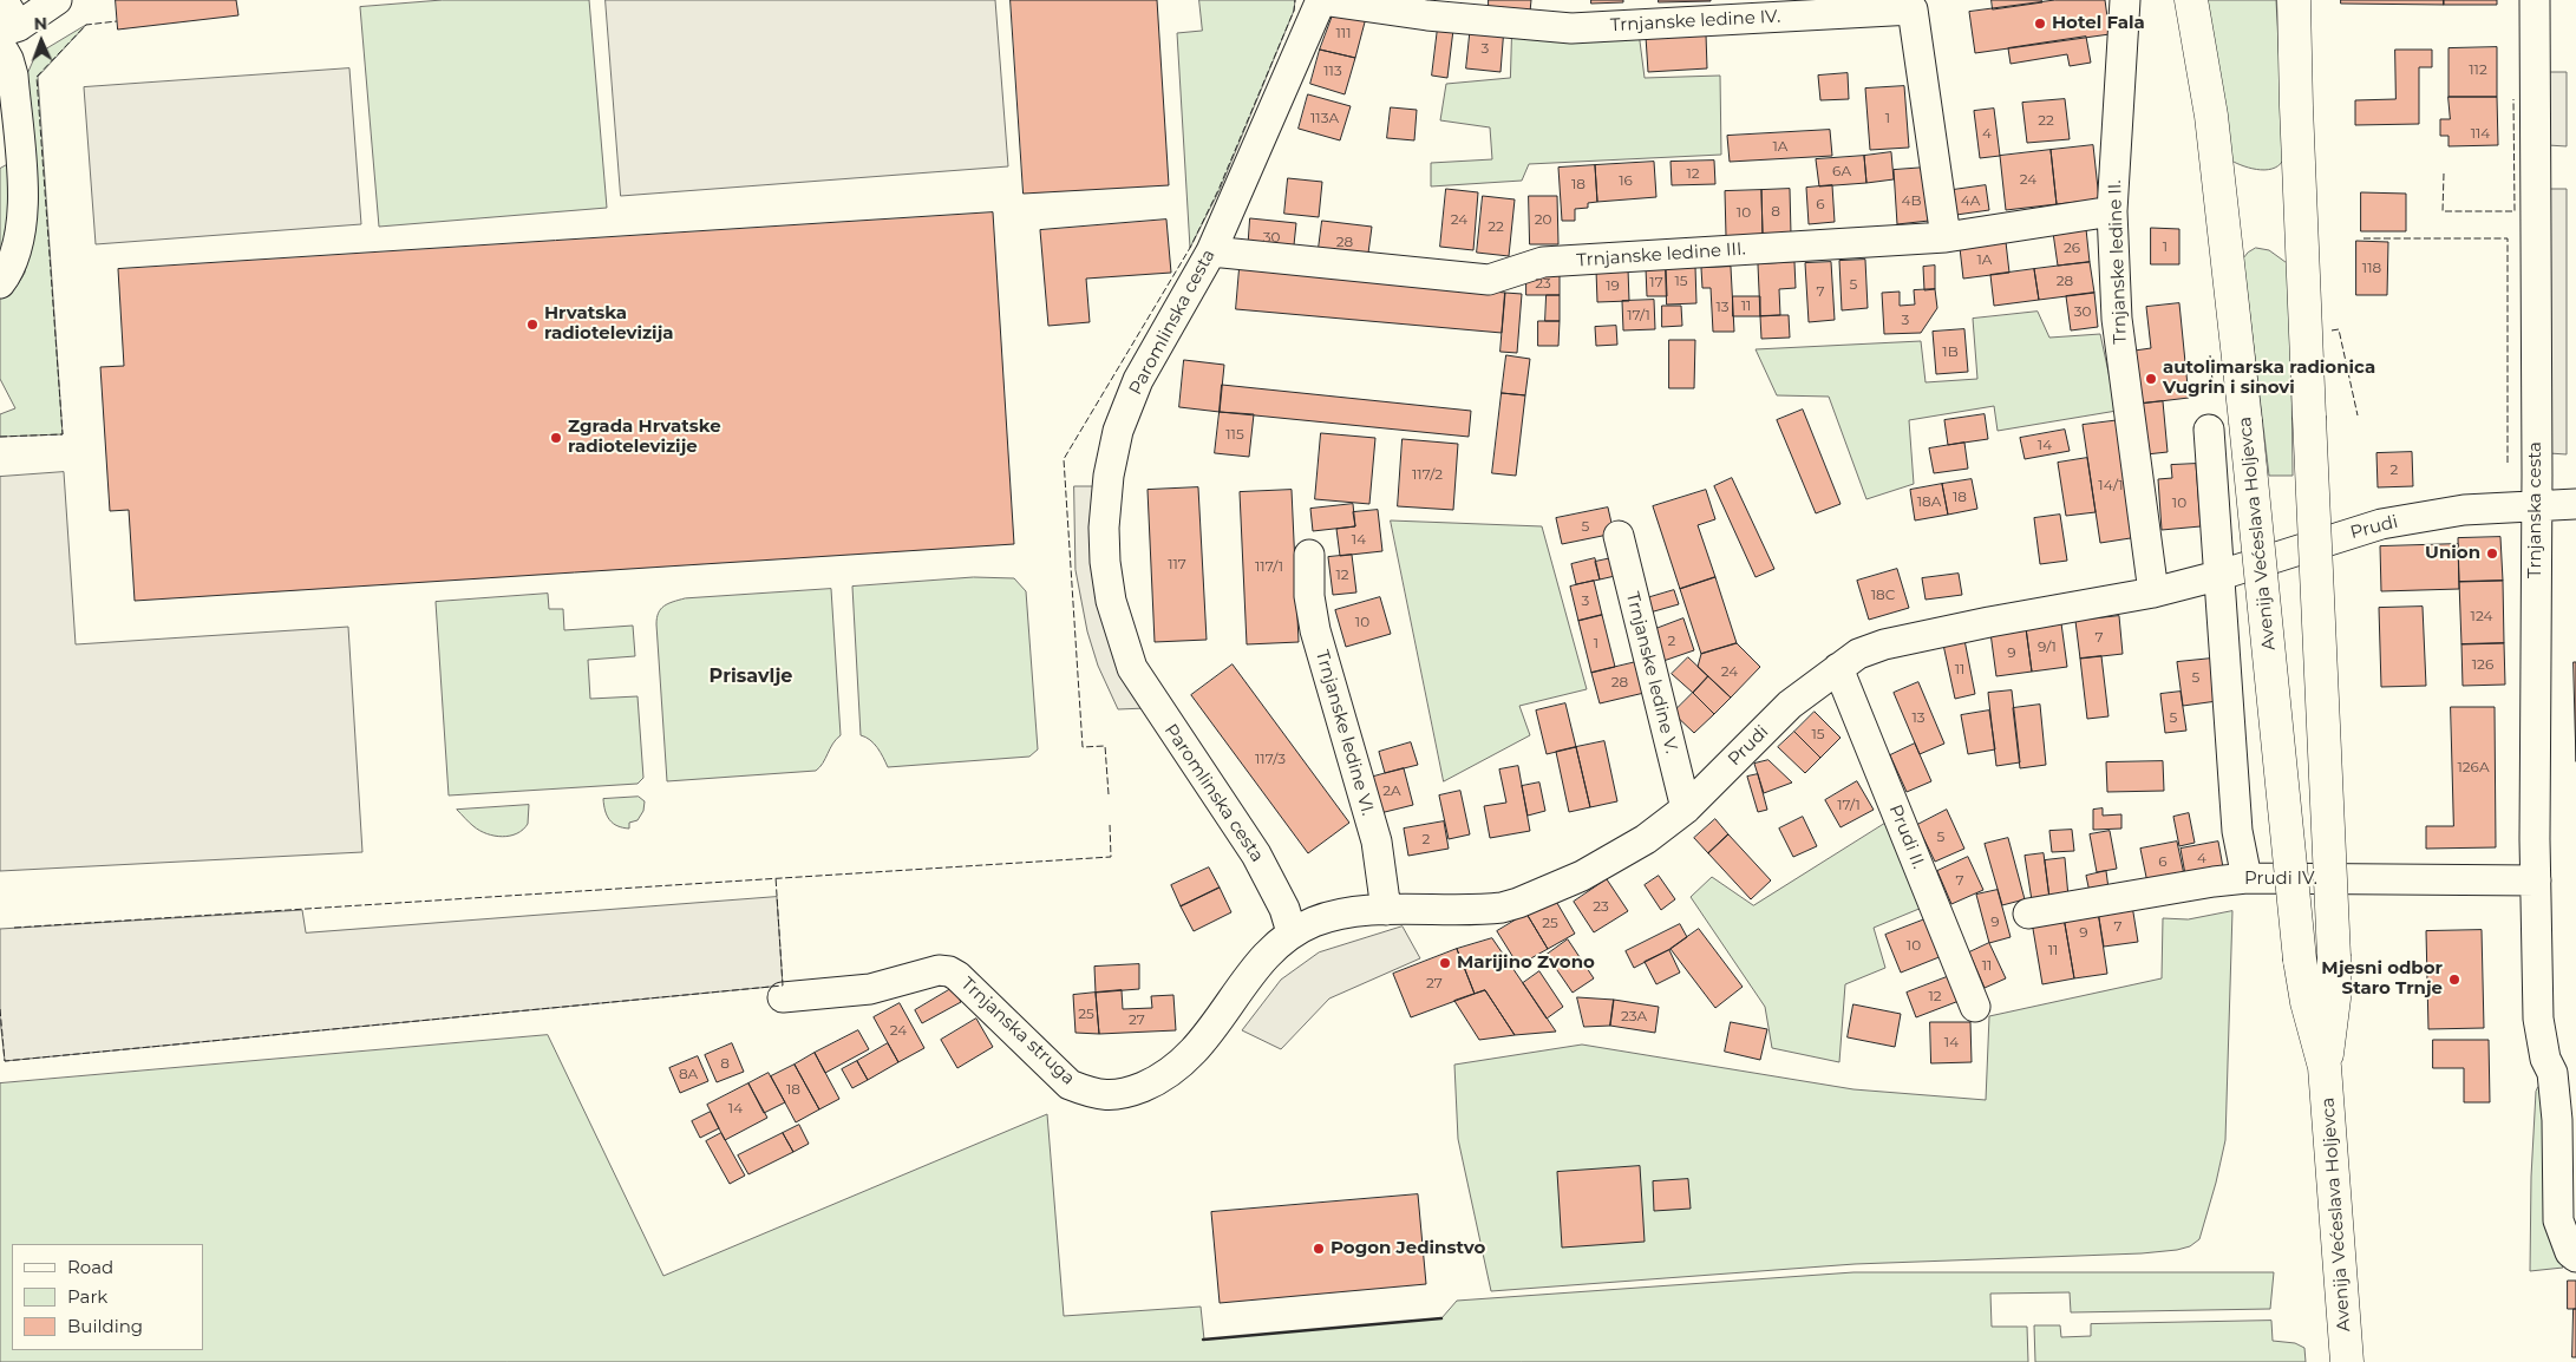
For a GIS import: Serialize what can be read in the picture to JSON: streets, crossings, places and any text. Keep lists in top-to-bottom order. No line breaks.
{"streets":{"main road":["Avenija Većeslava Holjevca"],"street":["Trnjanske ledine IV.","Trnjanske ledine III.","Trnjanske ledine II.","Paromlinska cesta","Trnjanska cesta","Prudi","Trnjanske ledine V.","Trnjanske ledine VI.","Prudi II.","Prudi IV.","Trnjanska struga"]},"crossings":[["Trnjanske ledine IV.","Trnjanske ledine III."],["Trnjanske ledine IV.","Paromlinska cesta"],["Trnjanske ledine III.","Trnjanske ledine II."],["Trnjanske ledine III.","Paromlinska cesta"],["Trnjanske ledine II.","Prudi"],["Paromlinska cesta","Prudi"],["Paromlinska cesta","Trnjanska struga"],["Trnjanska cesta","Prudi"],["Trnjanska cesta","Prudi IV."],["Prudi","Trnjanske ledine V."],["Prudi","Trnjanske ledine VI."],["Prudi","Prudi II."],["Prudi","Trnjanska struga"]],"districts":["Prisavlje"],"places":["Hotel Fala","Hrvatska radiotelevizija","autolimarska radionica Vugrin i sinovi","Zgrada Hrvatske radiotelevizije","Union","Marijino Zvono","Mjesni odbor Staro Trnje","Pogon Jedinstvo"],"house_numbers":["111","3","112","113","113A","1","22","4","114","1A","6A","12","24","16","18","4B","4A","6","8","10","24","20","22","30","28","1","26","1A","118","15","28","17","23","5","19","7","11","13","30","17/1","3","1B","115","14","2","117/2","14/1","18","18A","10","5","14","117","117/1","12","18C","3","124","10","7","2","1","9/1","9","126","11","24","5","28","13","5","15","117/3","126A","2A","17/1","5","2","4","6","7","23","9","25","7","9","10","11","11","27","12","25","23A","27","24","14","8","8A","18","14"],"legend":["Road","Park","Building"],"north":"top"}
